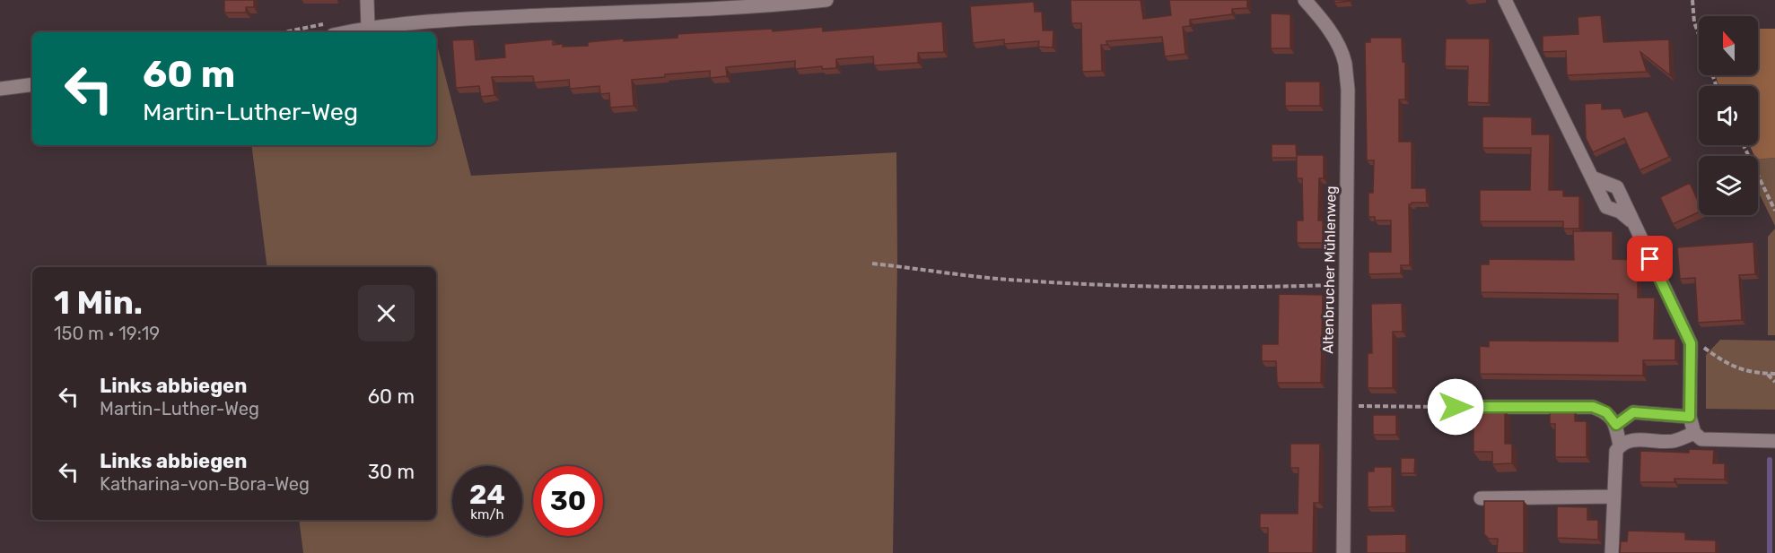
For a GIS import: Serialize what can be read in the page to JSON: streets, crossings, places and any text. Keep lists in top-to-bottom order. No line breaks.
{"streets":{"street":["Altenbrucher Mühlenweg"]},"north":"top","page":{"turn":["60 m","Martin-Luther-Weg"],"heading":["1 Min.","150 m · 19:19"],"list":[{"name":"Links abbiegen","note":"Martin-Luther-Weg","value":"60 m"},{"name":"Links abbiegen","note":"Katharina-von-Bora-Weg","value":"30 m"}],"speed":"24 km/h","limit":"30"}}
